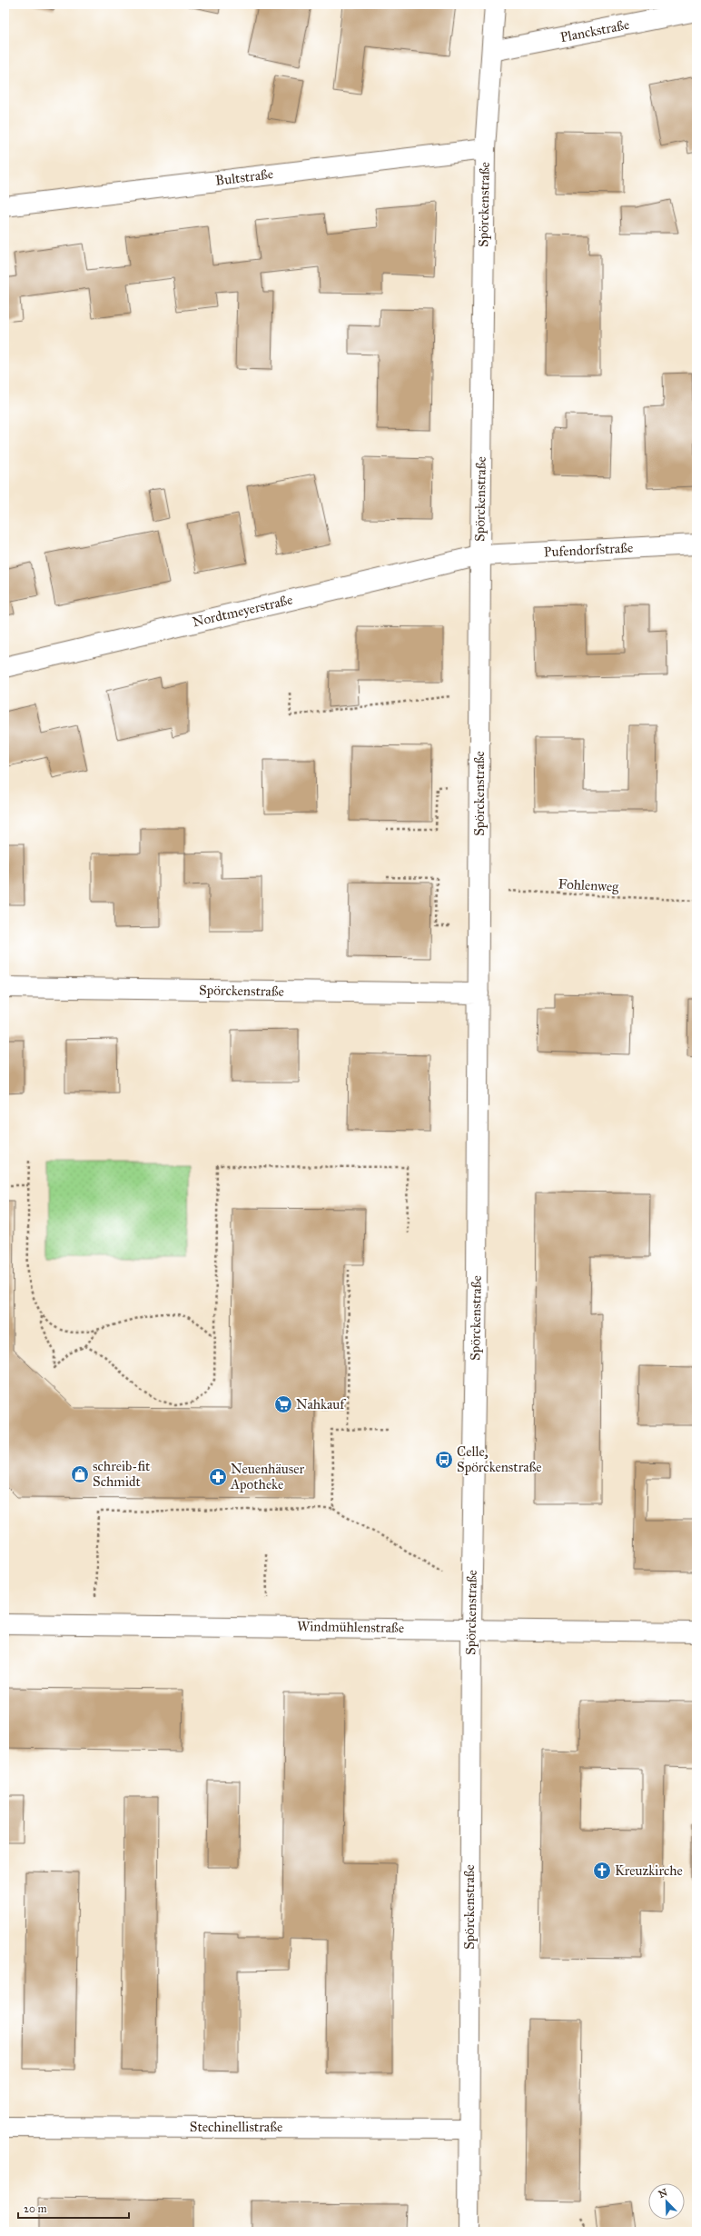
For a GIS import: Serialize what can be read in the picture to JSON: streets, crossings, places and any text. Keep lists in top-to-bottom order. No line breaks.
{"streets":{"street":["Planckstraße","Bultstraße","Spörckenstraße","Pufendorfstraße","Nordtmeyerstraße","Windmühlenstraße","Stechinellistraße"],"path":["Fohlenweg"]},"crossings":[["Planckstraße","Spörckenstraße"],["Bultstraße","Spörckenstraße"],["Spörckenstraße","Pufendorfstraße"],["Spörckenstraße","Nordtmeyerstraße"],["Spörckenstraße","Fohlenweg"],["Spörckenstraße","Windmühlenstraße"],["Spörckenstraße","Stechinellistraße"],["Pufendorfstraße","Nordtmeyerstraße"]],"places":{"supermarket":["Nahkauf"],"bus stop":["Celle, Spörckenstraße"],"shop":["schreib-fit Schmidt"],"pharmacy":["Neuenhäuser Apotheke"],"church":["Kreuzkirche"]},"scale_bar":"20 m","north":"top left"}
